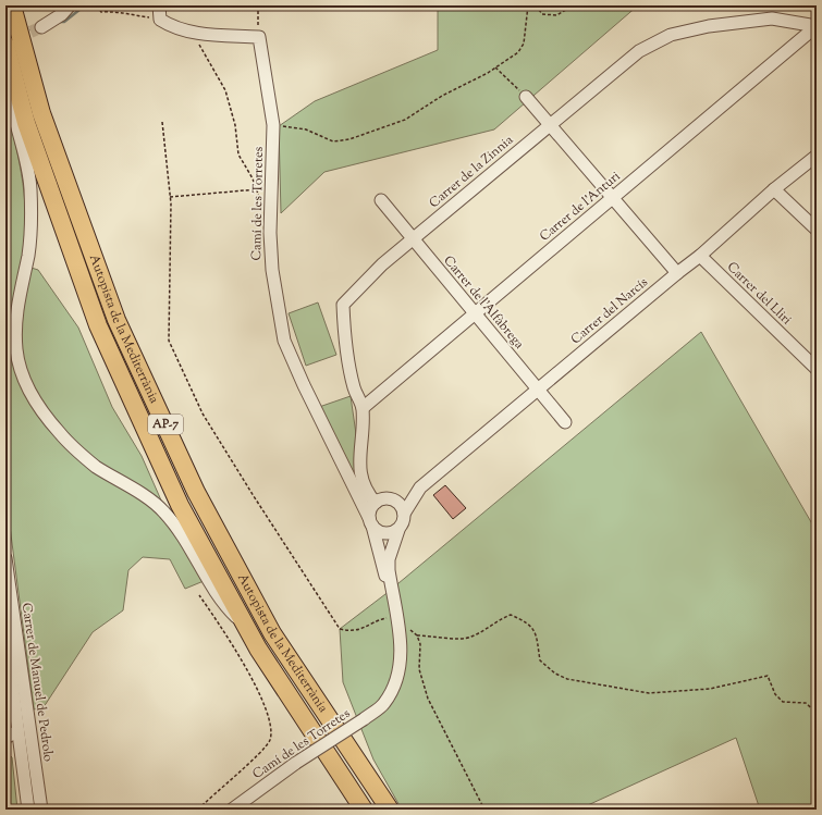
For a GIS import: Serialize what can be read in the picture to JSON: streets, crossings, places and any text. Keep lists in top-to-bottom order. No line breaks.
{"streets":{"highway":["Autopista de la Mediterrània","AP-7"],"street":["Carrer de la Zinnia","Camí de les Torretes","Carrer de l'Anturi","Carrer del Lliri","Carrer de l'Alfàbrega","Carrer del Narcís","Carrer de Manuel de Pedrolo"]},"crossings":[["Carrer de la Zinnia","Camí de les Torretes"],["Carrer de la Zinnia","Carrer de l'Anturi"],["Carrer de la Zinnia","Carrer de l'Alfàbrega"],["Carrer de la Zinnia","Carrer del Narcís"],["Camí de les Torretes","Carrer del Narcís"],["Carrer de l'Anturi","Carrer de l'Alfàbrega"],["Carrer del Lliri","Carrer del Narcís"],["Carrer de l'Alfàbrega","Carrer del Narcís"]]}
